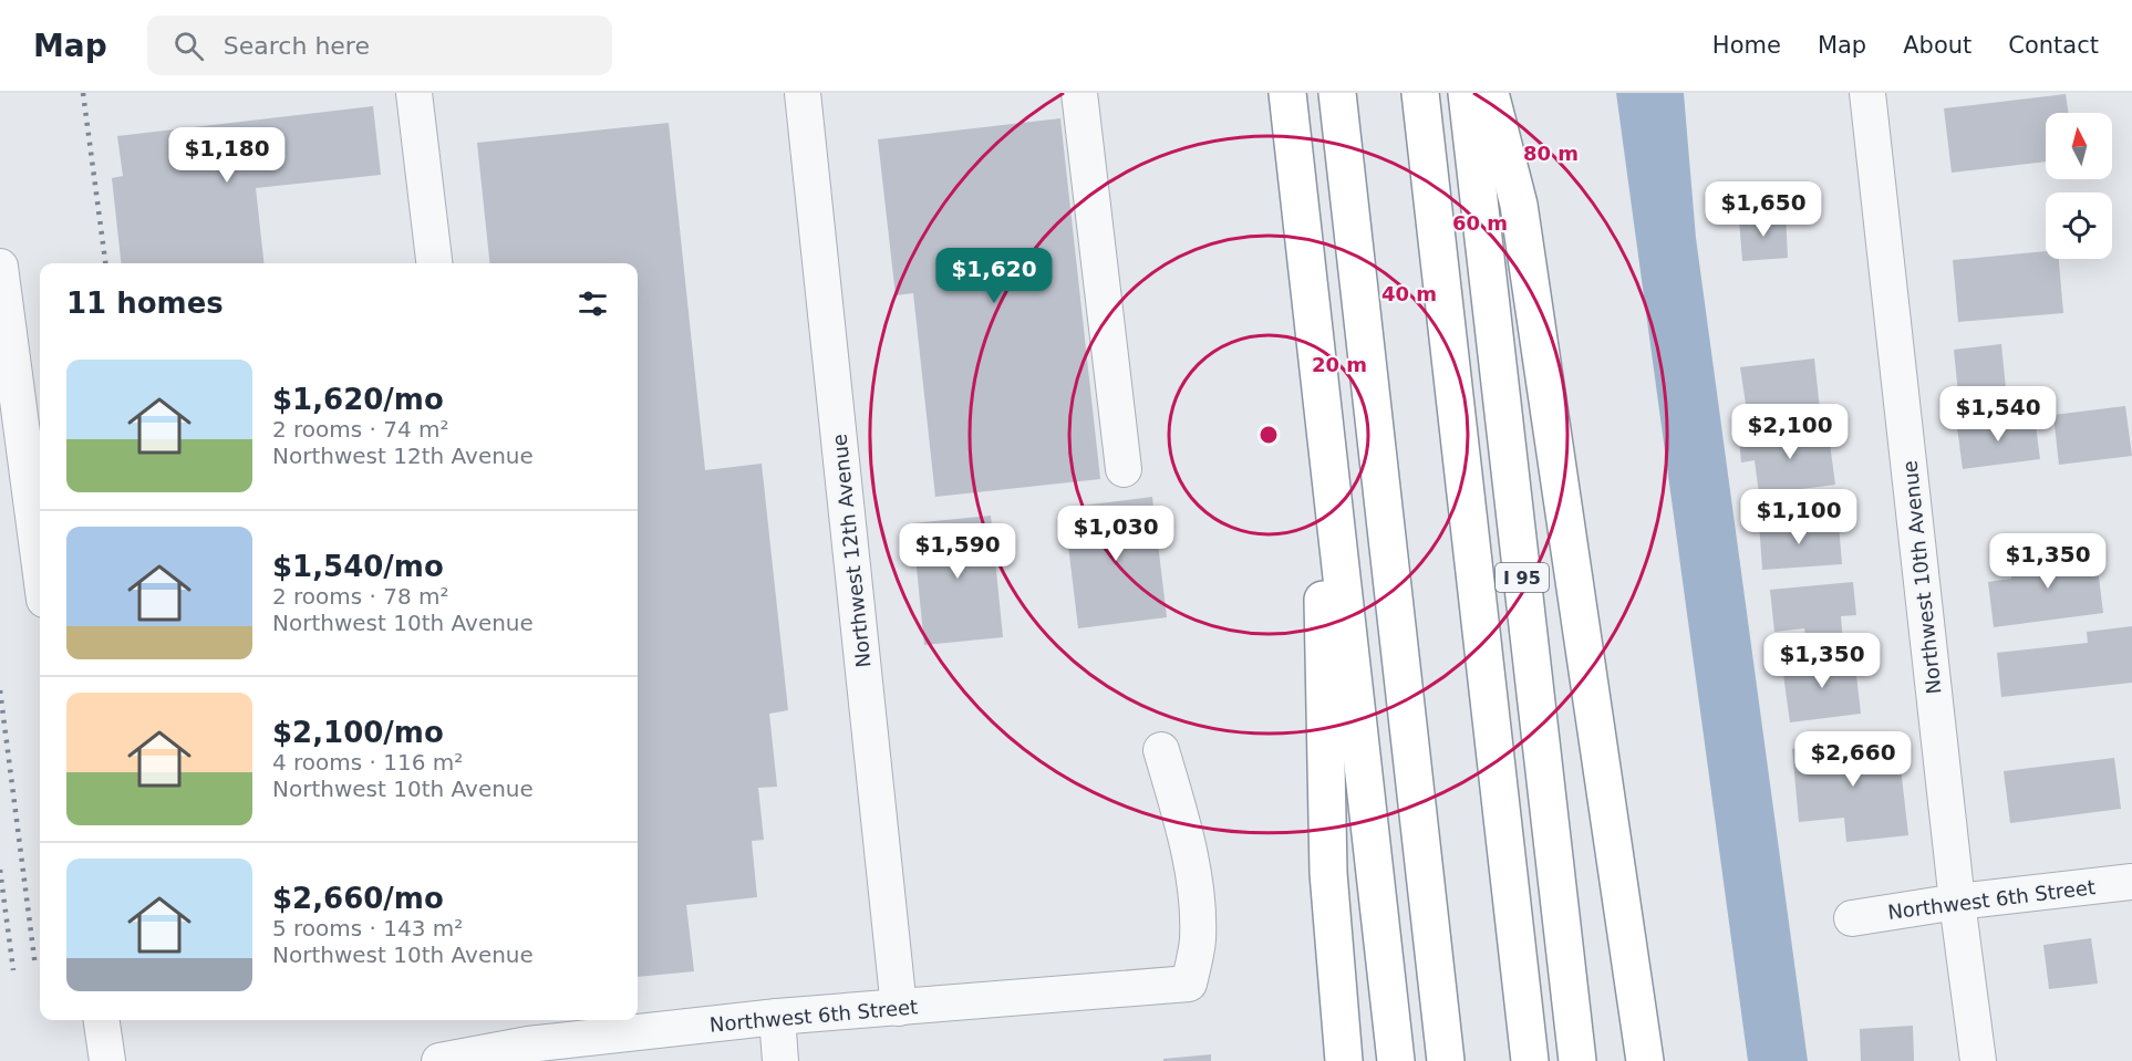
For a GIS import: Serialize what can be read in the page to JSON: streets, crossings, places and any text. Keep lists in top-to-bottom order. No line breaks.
{"streets":{"highway":["I 95"],"street":["Northwest 12th Avenue","Northwest 10th Avenue","Northwest 6th Street"]},"crossings":[["Northwest 12th Avenue","Northwest 6th Street"],["Northwest 10th Avenue","Northwest 6th Street"]],"north":"top","page":{"header":"Map","search":"Search here","nav":["Home","Map","About","Contact"],"price":["$1,180","$1,650","$1,620","$1,540","$2,100","$1,100","$1,030","$1,590","$1,350","$1,350","$2,660"],"heading":"11 homes","list":[{"name":"$1,620/mo","note":"2 rooms · 74 m² · Northwest 12th Avenue"},{"name":"$1,540/mo","note":"2 rooms · 78 m² · Northwest 10th Avenue"},{"name":"$2,100/mo","note":"4 rooms · 116 m² · Northwest 10th Avenue"},{"name":"$2,660/mo","note":"5 rooms · 143 m² · Northwest 10th Avenue"}]},"rings":["80 m","60 m","40 m","20 m"]}
